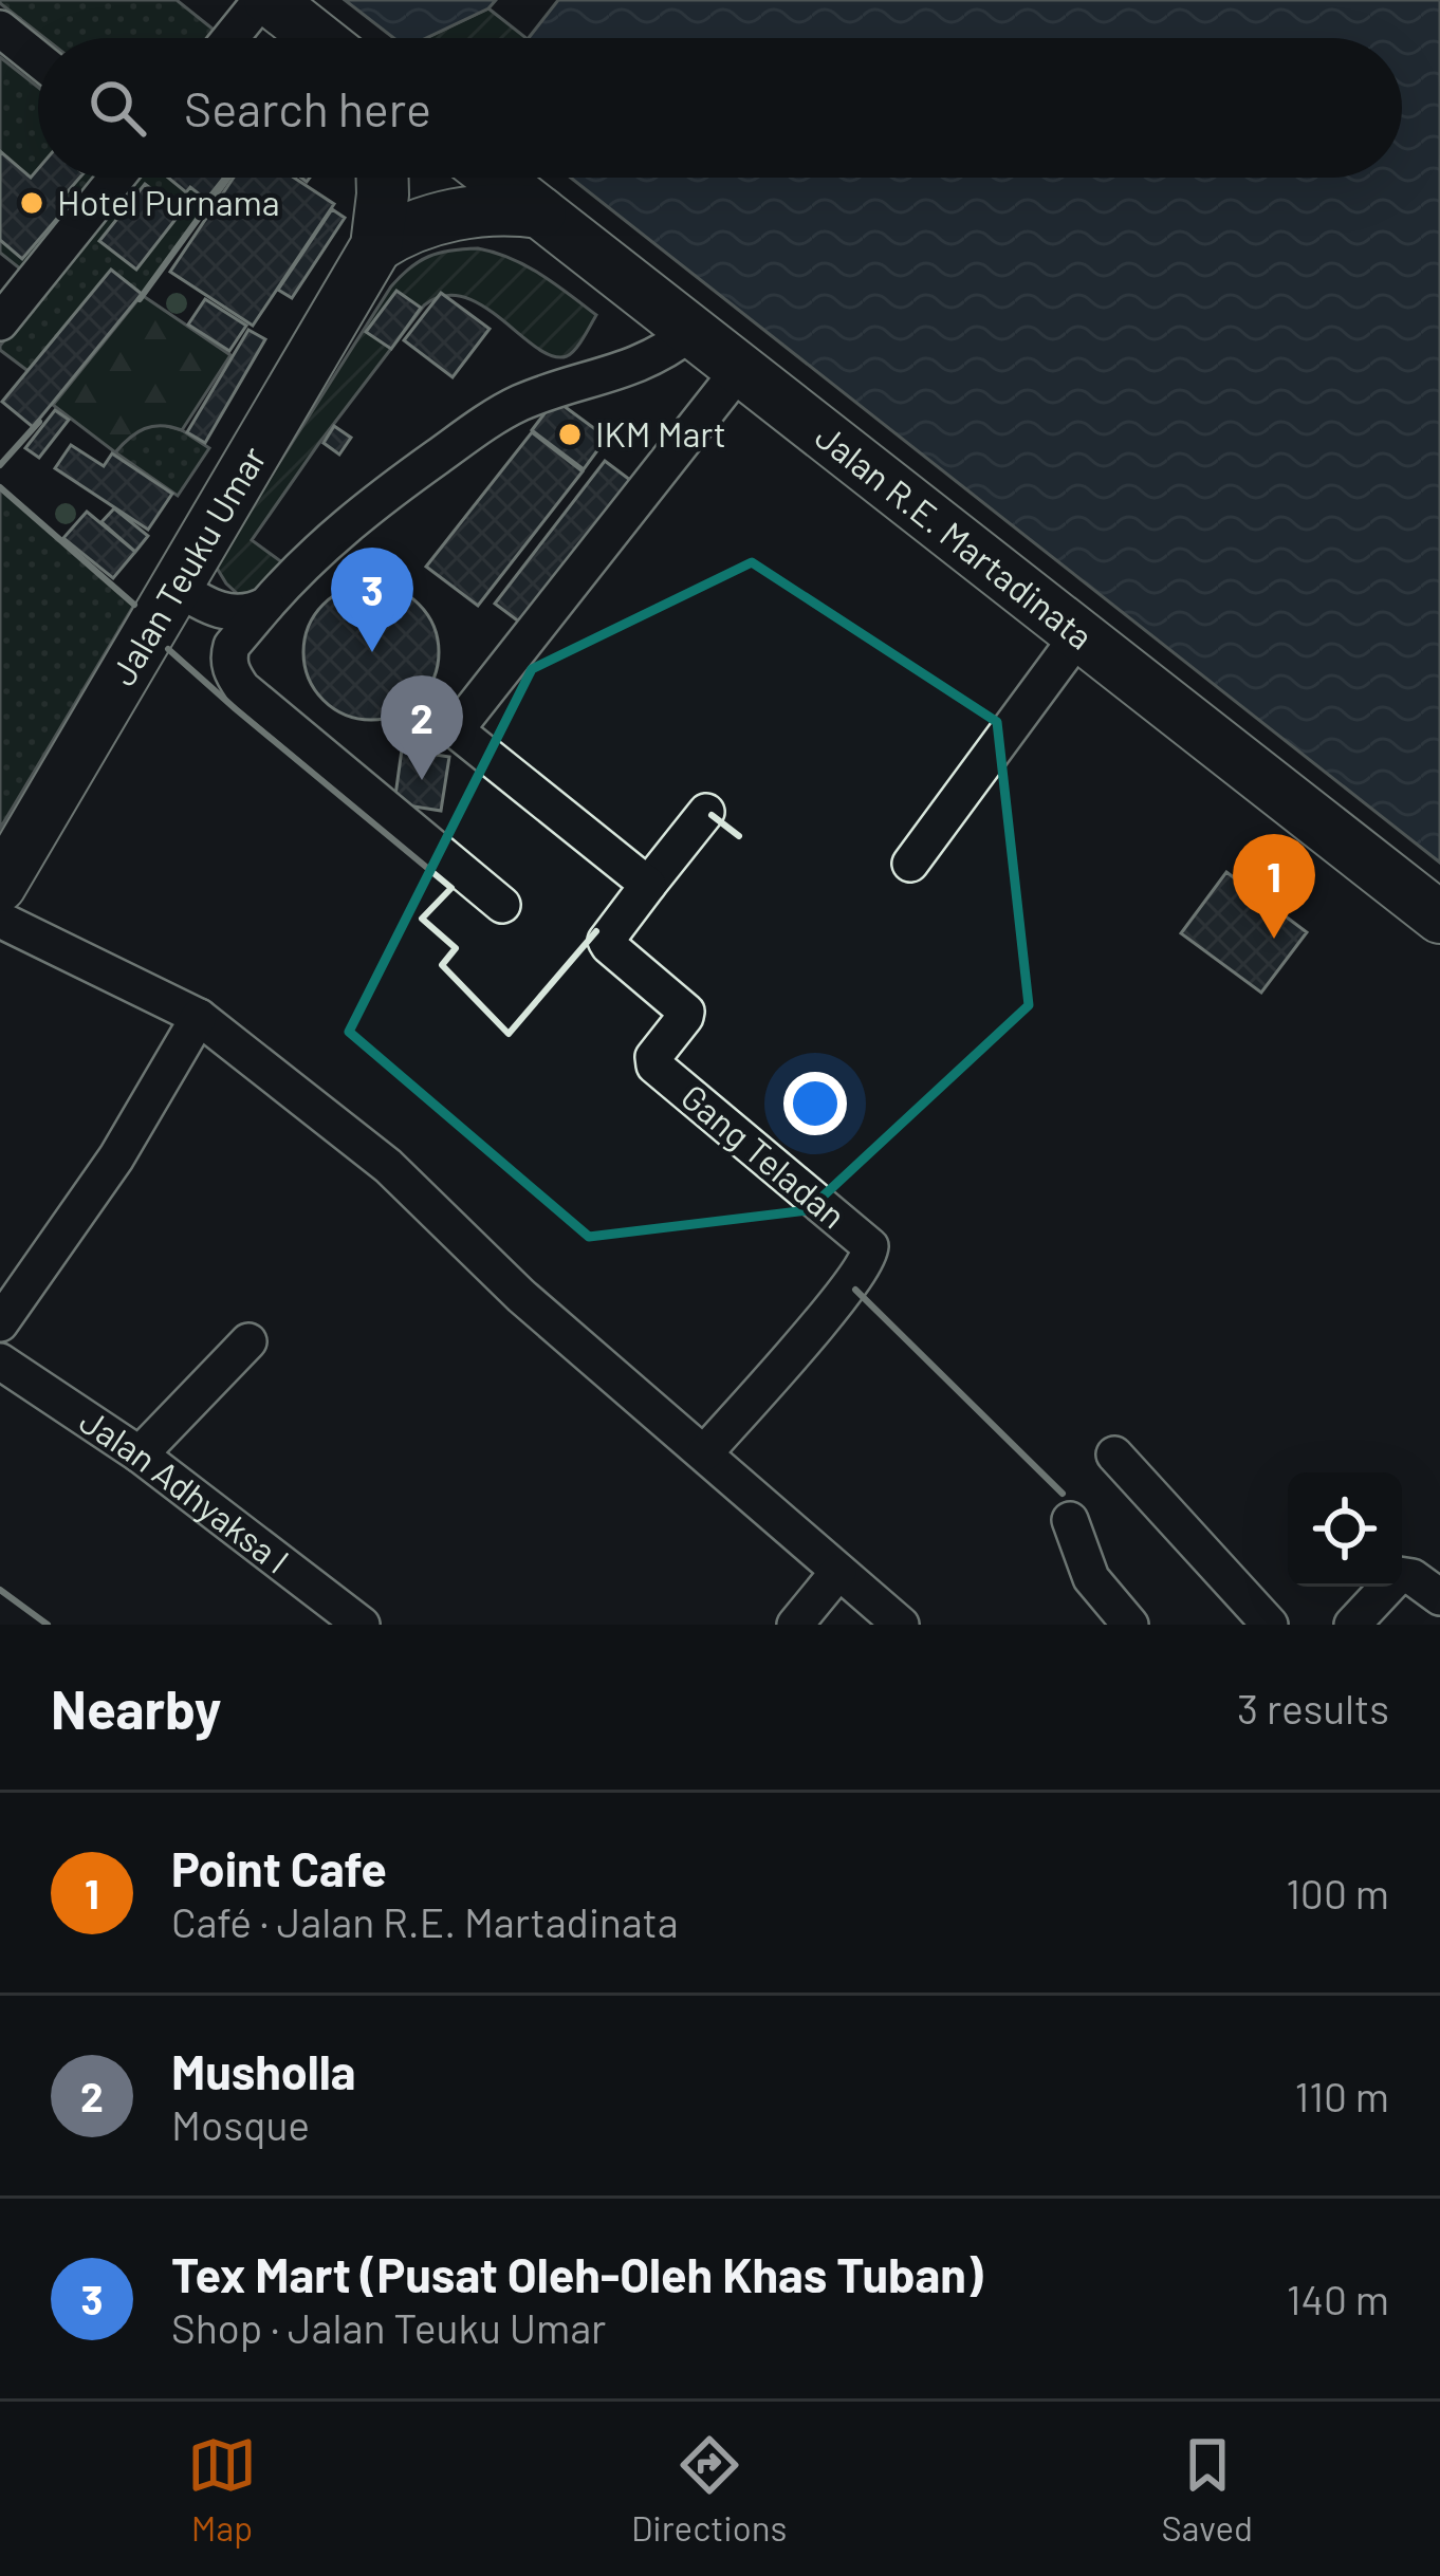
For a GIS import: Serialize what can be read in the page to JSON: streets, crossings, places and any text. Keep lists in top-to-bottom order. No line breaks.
{"streets":{"highway":["Jalan R.E. Martadinata","Jalan Teuku Umar"],"street":["Gang Teladan","Jalan Adhyaksa I"]},"places":["Hotel Purnama","IKM Mart"],"page":{"search":"Search here","pins":["3","2","1"],"heading":["Nearby","3 results"],"list":[{"mark":"1","name":"Point Cafe","note":"Café · Jalan R.E. Martadinata","value":"100 m"},{"mark":"2","name":"Musholla","note":"Mosque","value":"110 m"},{"mark":"3","name":"Tex Mart (Pusat Oleh-Oleh Khas Tuban)","note":"Shop · Jalan Teuku Umar","value":"140 m"}],"nav":["Map","Directions","Saved"]}}
